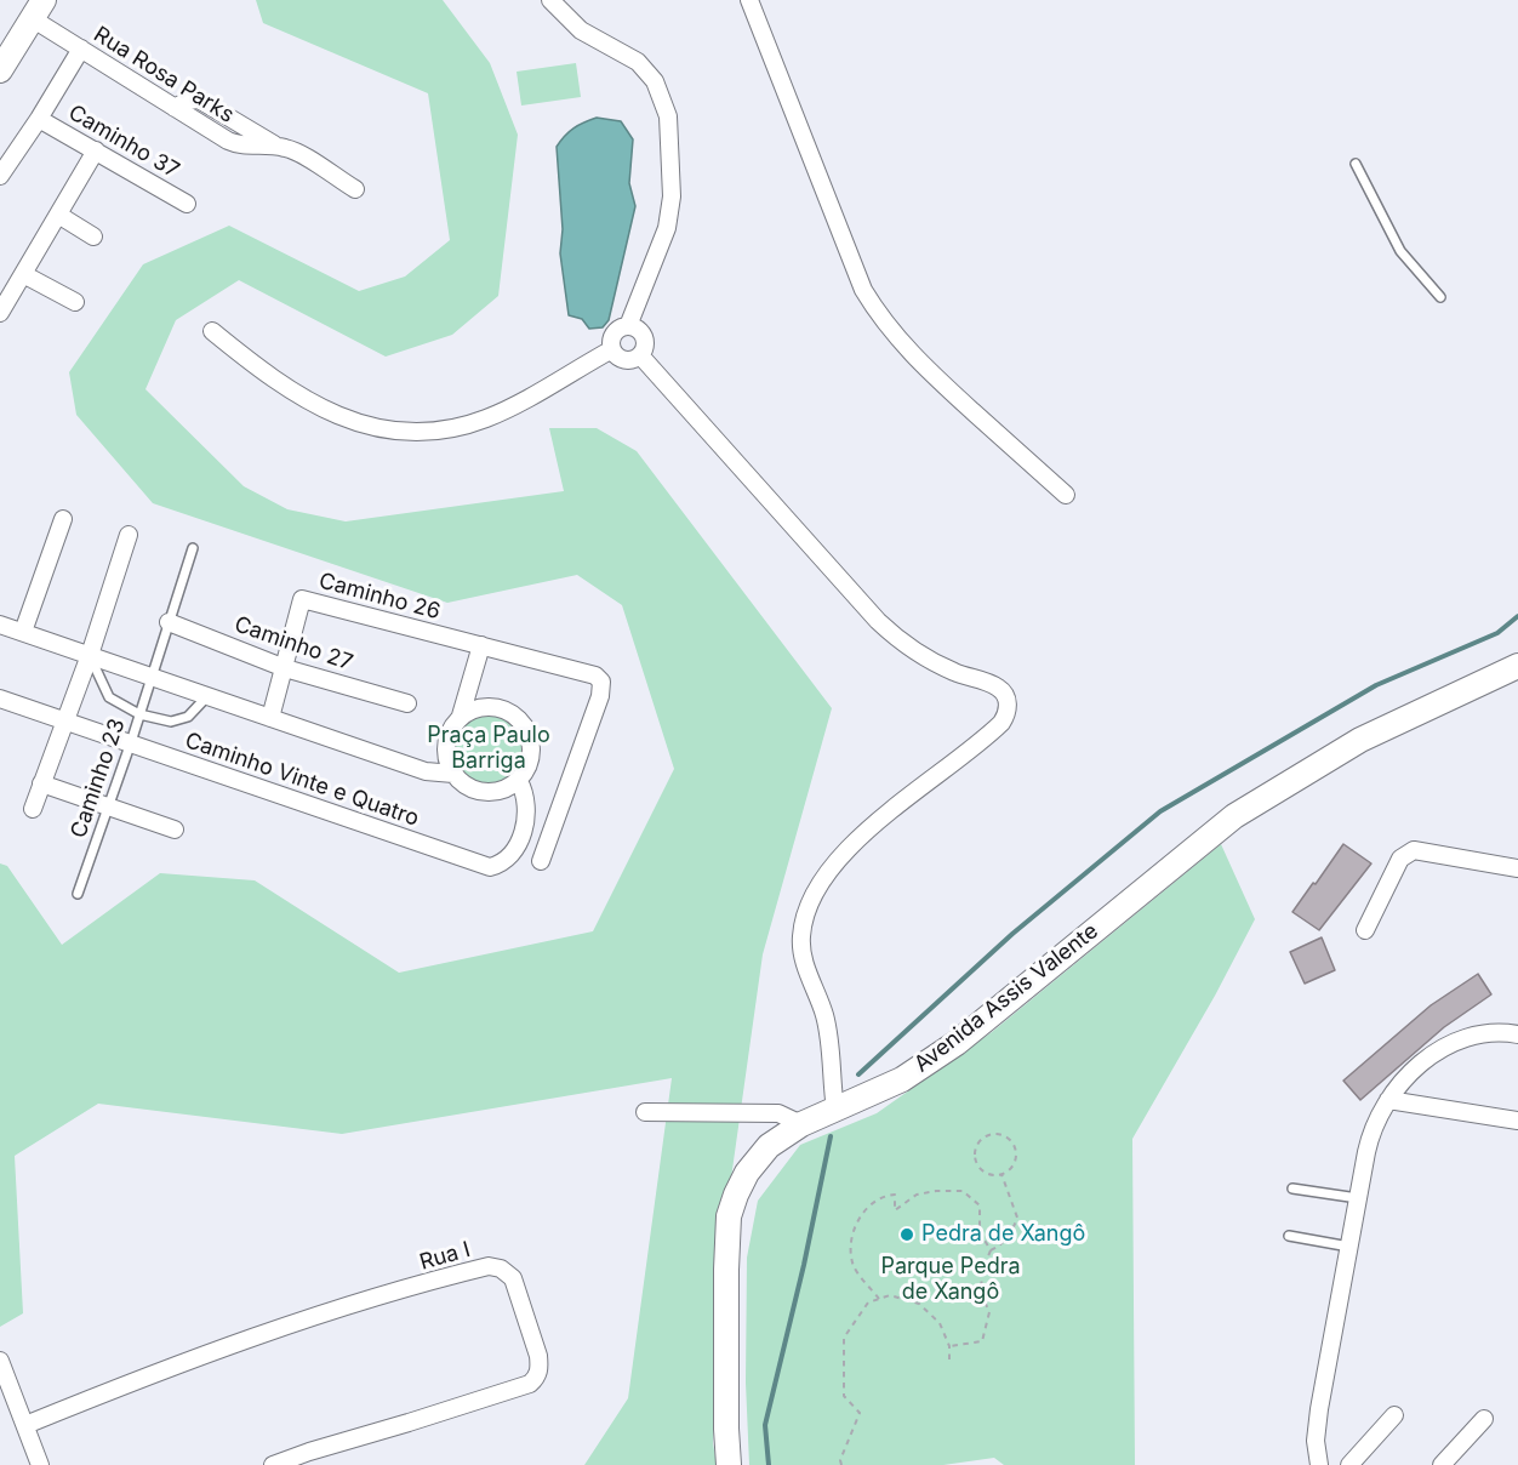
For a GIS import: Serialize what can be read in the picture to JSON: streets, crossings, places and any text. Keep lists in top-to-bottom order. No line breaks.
{"streets":{"main road":["Avenida Assis Valente"],"street":["Rua Rosa Parks","Caminho 37","Caminho 26","Caminho 27","Caminho Vinte e Quatro","Rua I"],"lane":["Caminho 23"]},"crossings":[["Caminho 26","Caminho 27"],["Caminho 27","Caminho 23"],["Caminho 23","Caminho Vinte e Quatro"]],"parks":["Praça Paulo Barriga","Parque Pedra de Xangô"],"places":["Pedra de Xangô"]}
